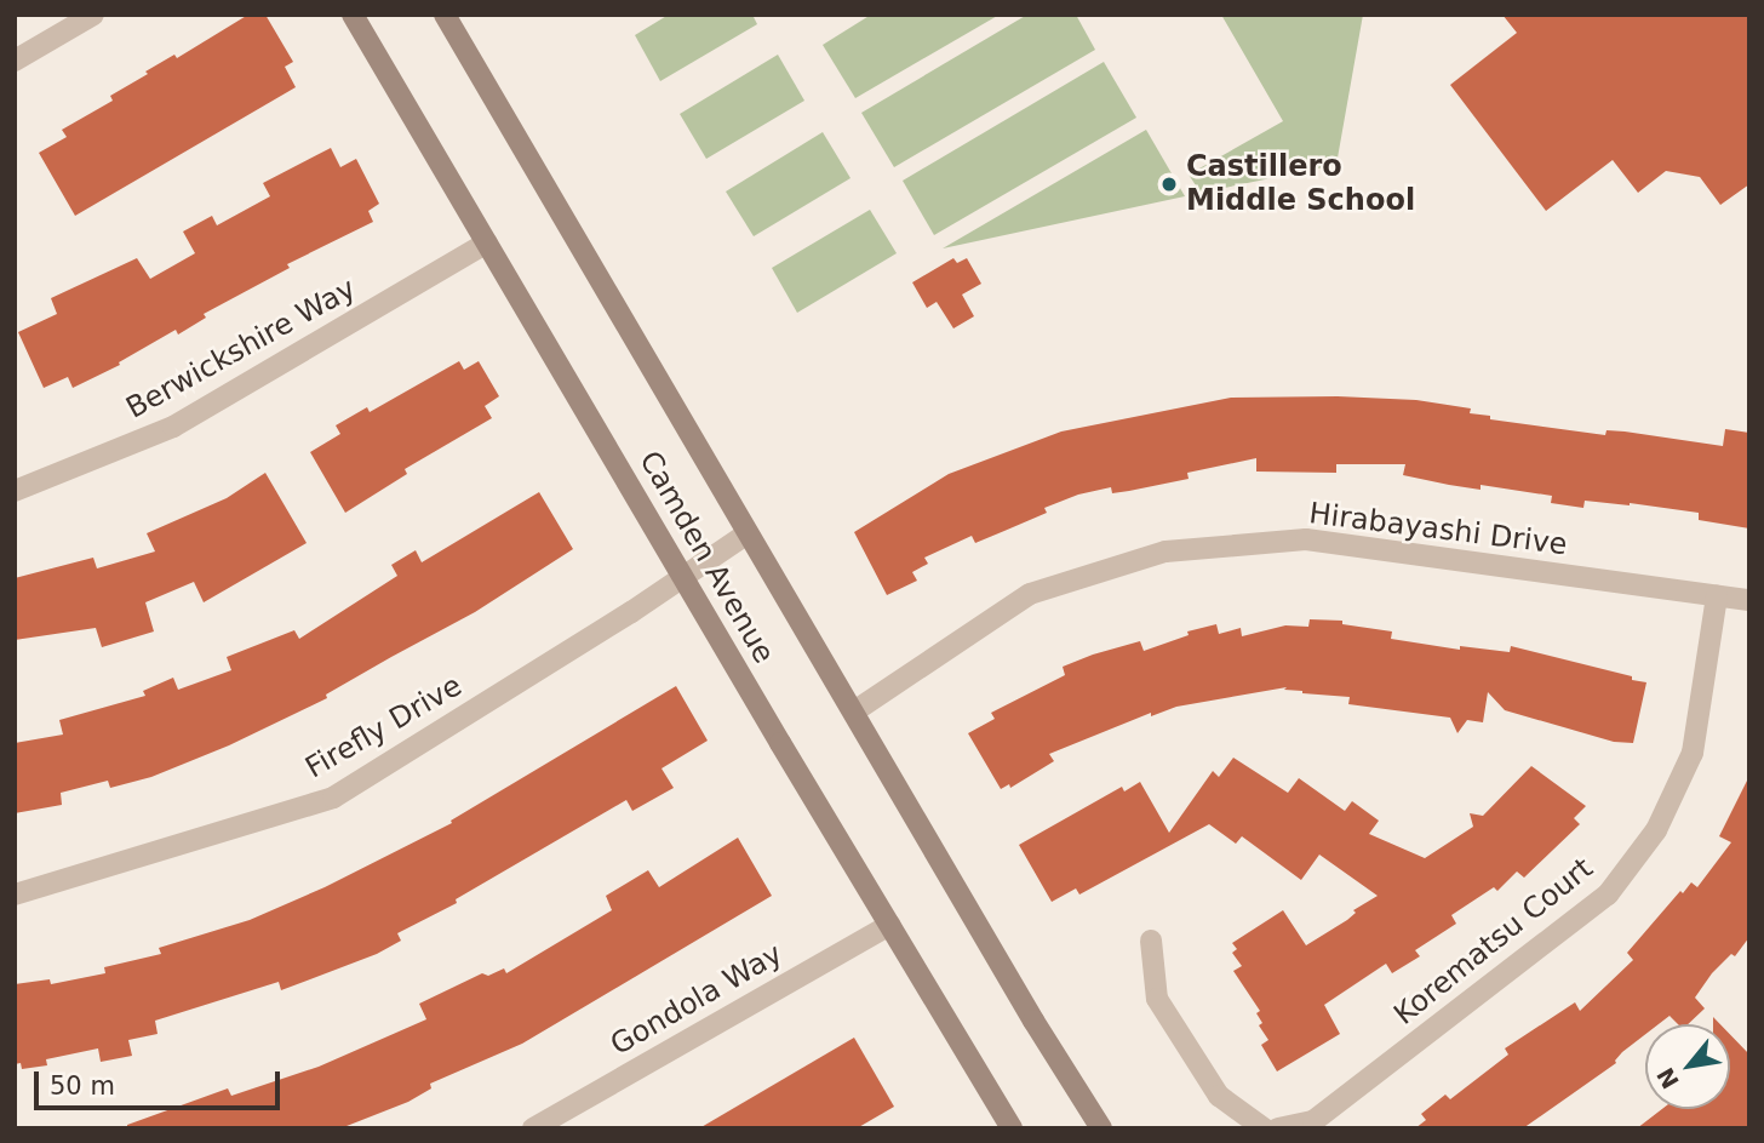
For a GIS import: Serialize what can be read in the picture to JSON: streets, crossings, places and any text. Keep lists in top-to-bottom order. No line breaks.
{"streets":{"main road":["Camden Avenue"],"street":["Berwickshire Way","Hirabayashi Drive","Firefly Drive","Korematsu Court","Gondola Way"]},"crossings":[["Berwickshire Way","Camden Avenue"],["Hirabayashi Drive","Camden Avenue"],["Hirabayashi Drive","Korematsu Court"],["Camden Avenue","Firefly Drive"],["Camden Avenue","Gondola Way"]],"places":["Castillero Middle School"],"scale_bar":"50 m","north":"bottom left"}
